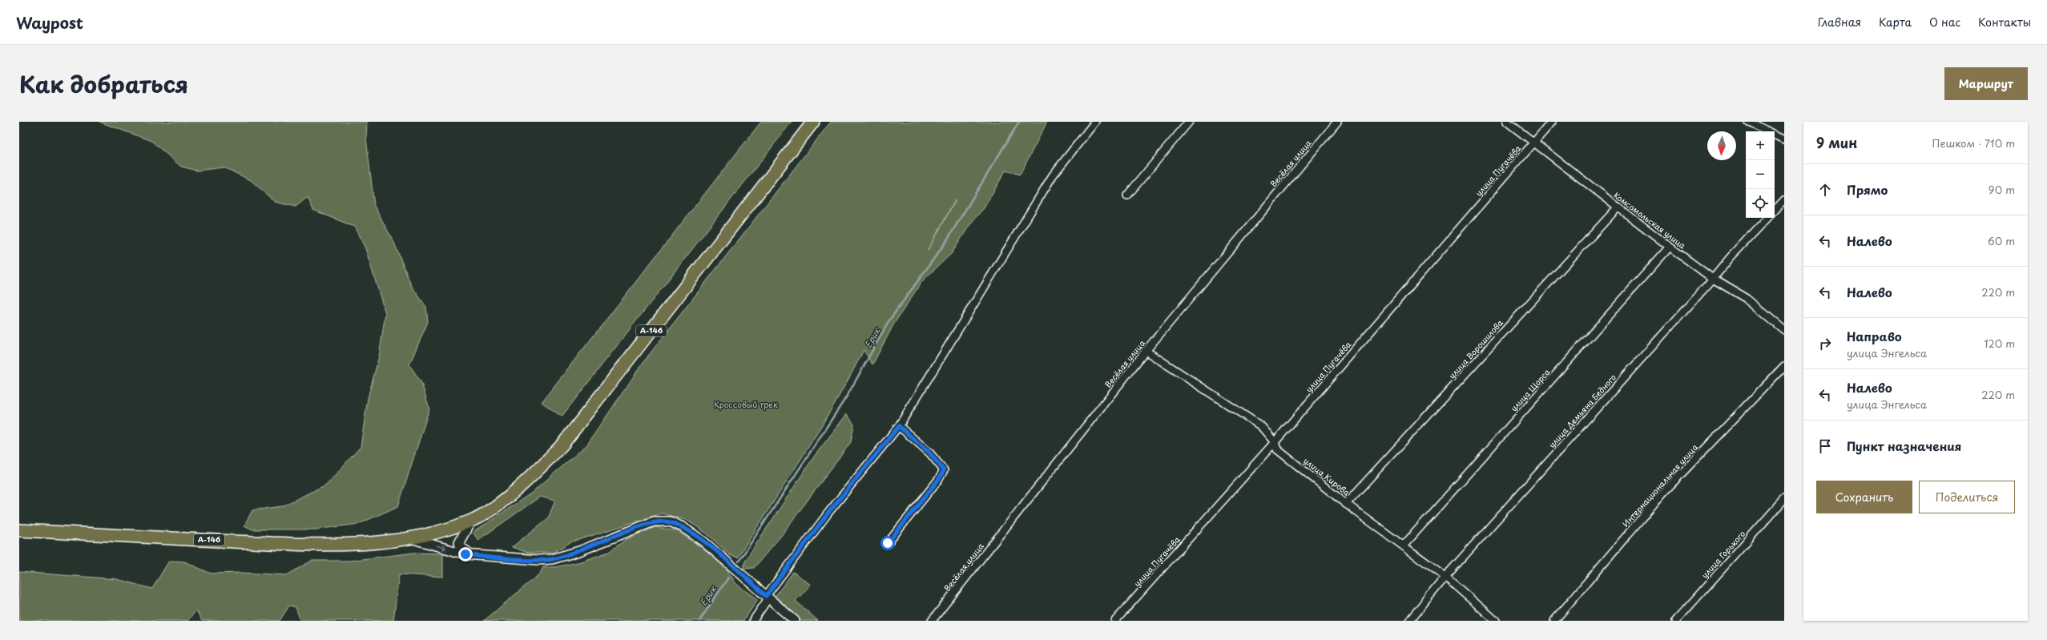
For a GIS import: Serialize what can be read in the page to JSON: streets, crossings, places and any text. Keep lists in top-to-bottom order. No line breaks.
{"streets":{"highway":["А-146"],"street":["Весёлая улица","улица Пугачёва","Комсомольская улица","улица Ворошилова","улица Щорса","улица Демьяна Бедного","улица Кирова","Интернациональная улица","улица Горького"]},"crossings":[["Весёлая улица","улица Кирова"],["улица Пугачёва","Комсомольская улица"],["улица Пугачёва","улица Кирова"],["Комсомольская улица","улица Ворошилова"],["Комсомольская улица","улица Щорса"],["Комсомольская улица","улица Демьяна Бедного"],["улица Ворошилова","улица Кирова"],["улица Щорса","улица Кирова"],["улица Демьяна Бедного","улица Кирова"]],"water":["Ерик"],"parks":["Кроссовый трек"],"north":"bottom","page":{"header":"Waypost","nav":["Главная","Карта","О нас","Контакты"],"title":"Как добраться","buttons":["Маршрут",["Сохранить","Поделиться"]],"heading":["9 мин","Пешком · 710 m"],"map_buttons":["+","−"],"list":[["Прямо","90 m"],["Налево","60 m"],["Налево","220 m"],["Направо","улица Энгельса","120 m"],["Налево","улица Энгельса","220 m"],"Пункт назначения"]}}
